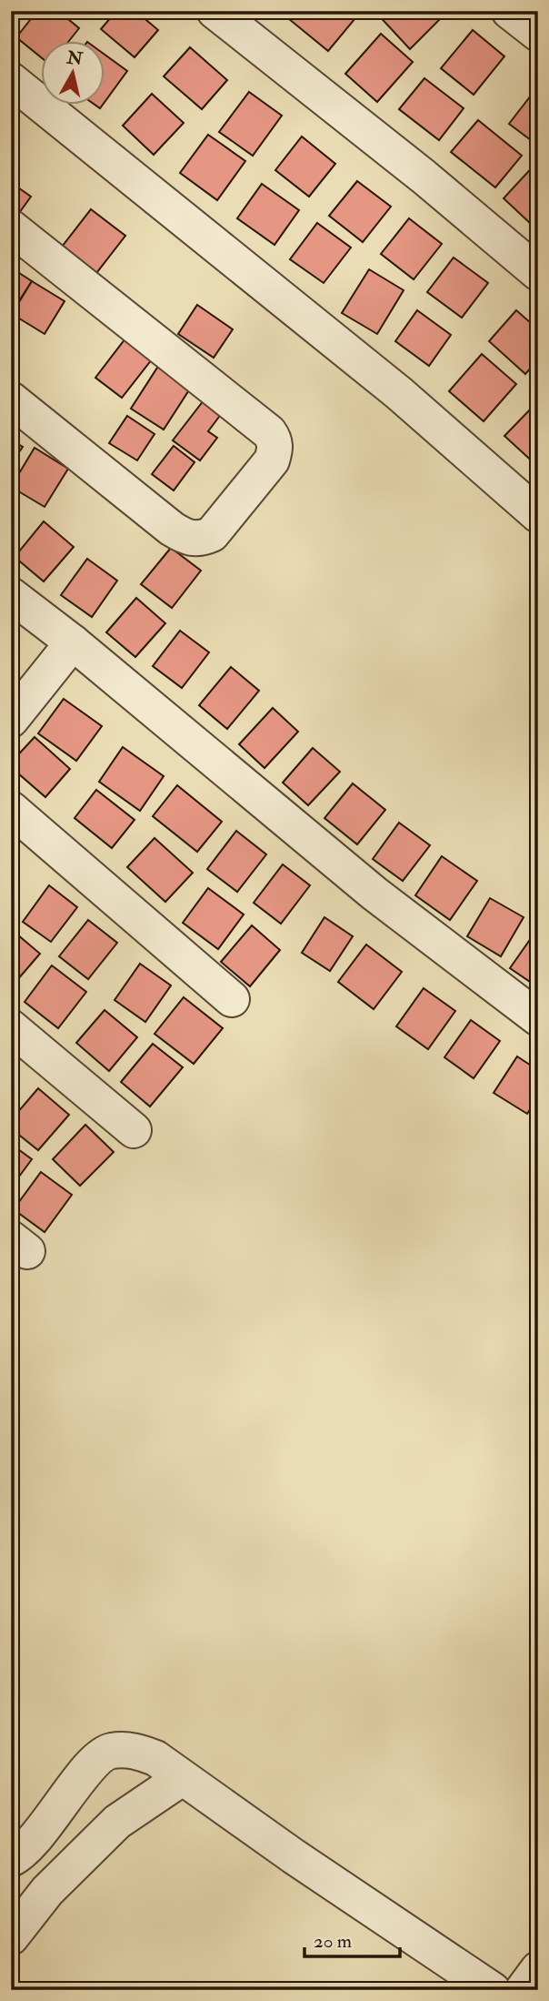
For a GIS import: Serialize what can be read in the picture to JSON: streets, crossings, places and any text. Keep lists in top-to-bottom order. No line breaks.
{"scale_bar":"20 m","north":"top"}
